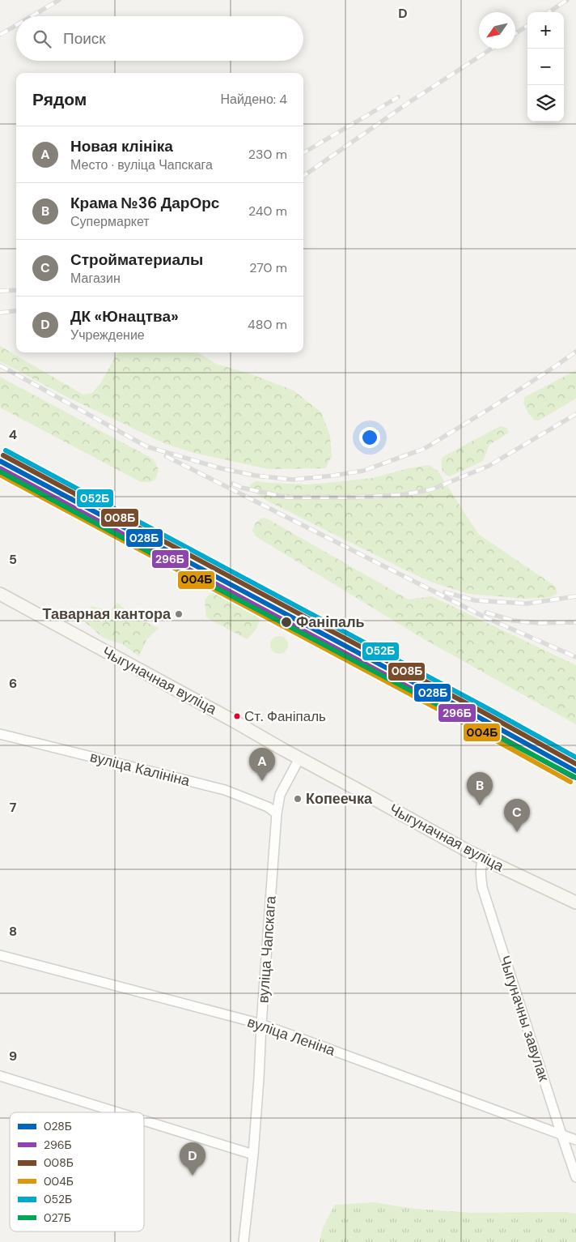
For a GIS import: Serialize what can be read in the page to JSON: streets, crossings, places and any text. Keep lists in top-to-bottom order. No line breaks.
{"streets":{"street":["Чыгуначная вуліца","вуліца Калініна","вуліца Чапскага","Чыгуначны завулак","вуліца Леніна"]},"crossings":[["Чыгуначная вуліца","вуліца Чапскага"],["Чыгуначная вуліца","Чыгуначны завулак"],["вуліца Калініна","вуліца Чапскага"],["вуліца Чапскага","вуліца Леніна"],["Чыгуначны завулак","вуліца Леніна"]],"places":["Таварная кантора","Фаніпаль","Ст. Фаніпаль","Копеечка"],"lines":["transit line 052Б","transit line 008Б","transit line 028Б","transit line 296Б","transit line 027Б","transit line 004Б"],"legend":["028Б","296Б","008Б","004Б","052Б","027Б"],"north":"bottom left","page":{"map_buttons":["+","−"],"search":"Поиск","heading":["Рядом","Найдено: 4"],"list":[{"mark":"A","name":"Новая клініка","note":"Место · вуліца Чапскага","value":"230 m"},{"mark":"B","name":"Крама №36 ДарОрс","note":"Супермаркет","value":"240 m"},{"mark":"C","name":"Стройматериалы","note":"Магазин","value":"270 m"},{"mark":"D","name":"ДК «Юнацтва»","note":"Учреждение","value":"480 m"}],"pins":["A","B","C","D"]},"grid":{"columns":["D"],"rows":["4","5","6","7","8","9"]}}
